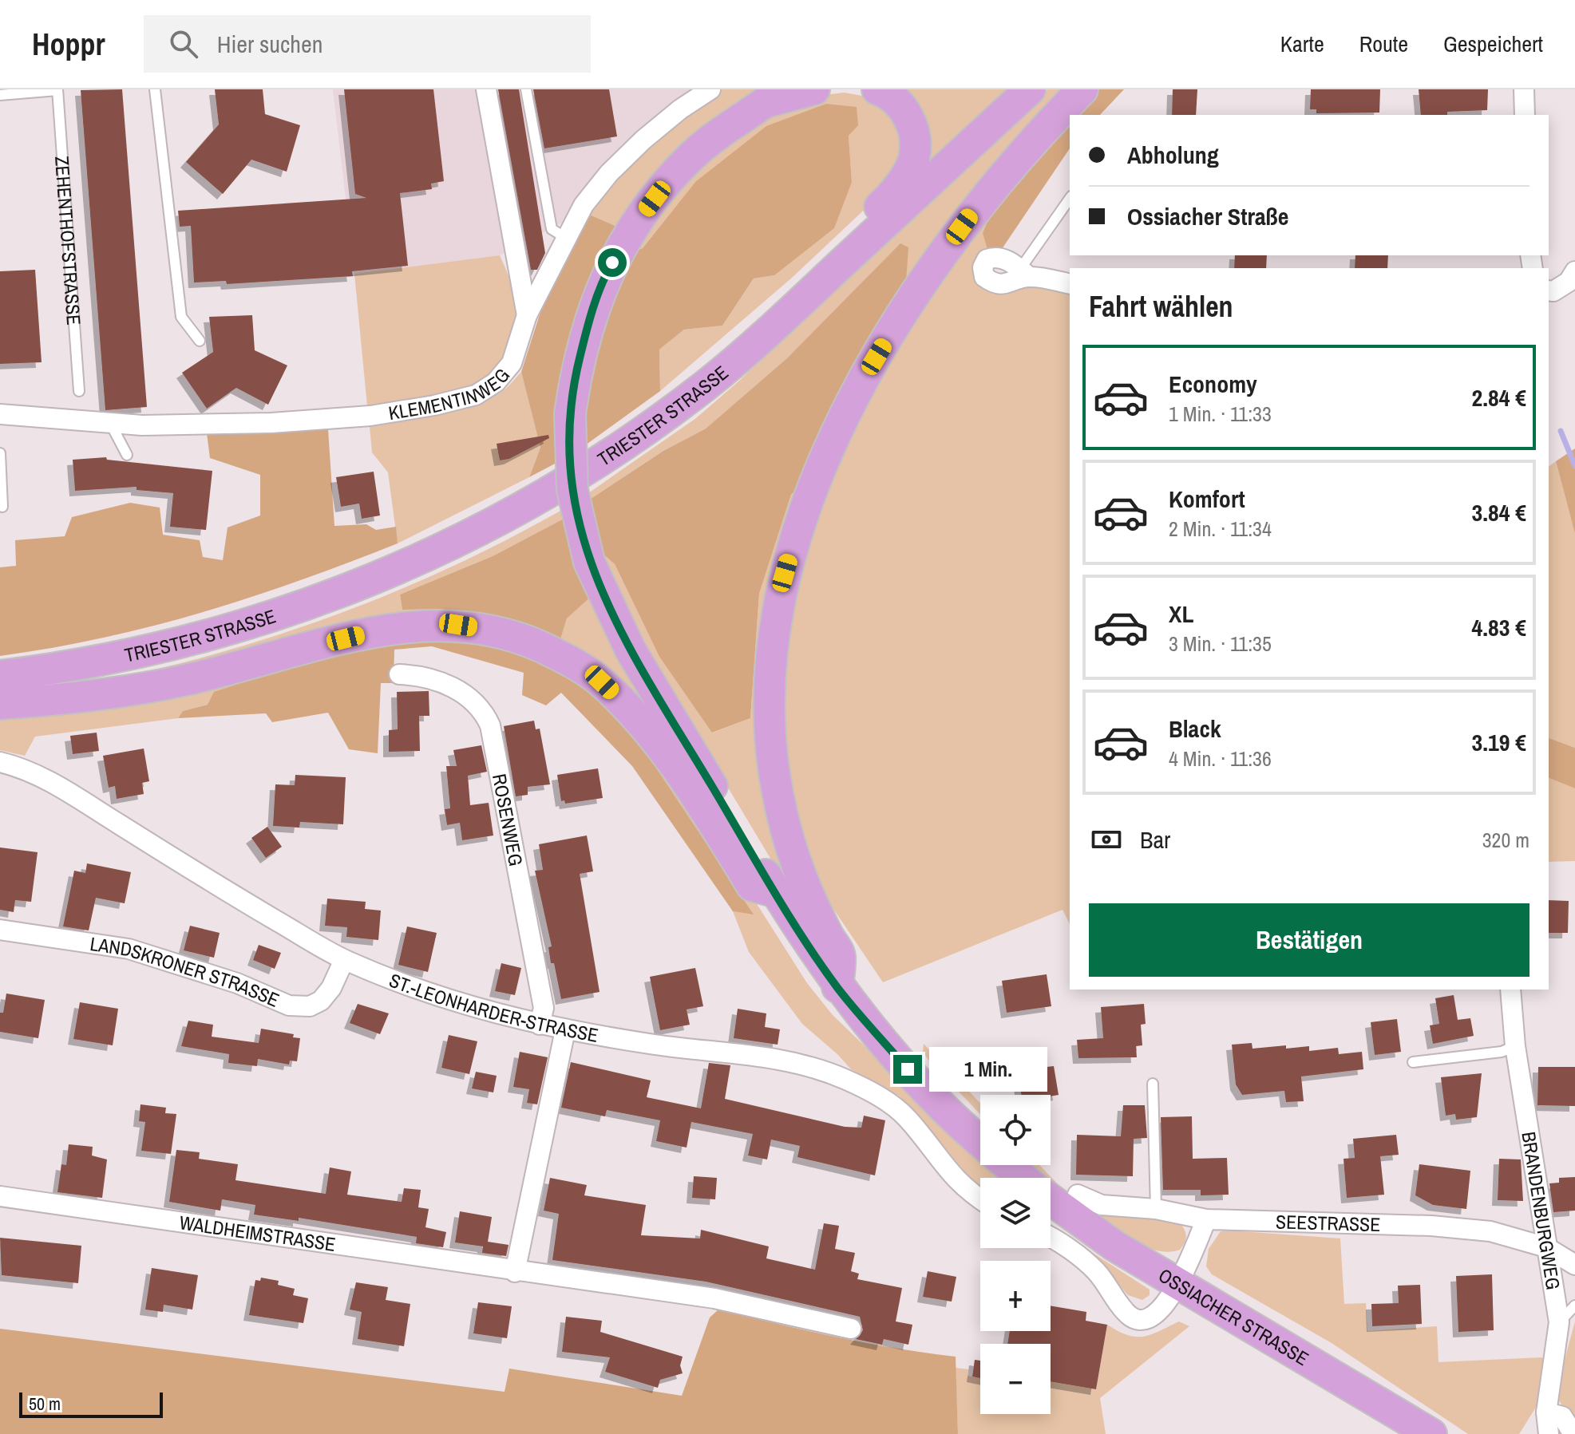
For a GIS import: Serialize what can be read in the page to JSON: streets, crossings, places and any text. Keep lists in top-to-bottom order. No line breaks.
{"streets":{"main road":["TRIESTER STRASSE","OSSIACHER STRASSE"],"street":["KLEMENTINWEG","ROSENWEG","LANDSKRONER STRASSE","ST.-LEONHARDER-STRASSE","BRANDENBURGWEG","SEESTRASSE","WALDHEIMSTRASSE"],"lane":["ZEHENTHOFSTRASSE"]},"crossings":[["ROSENWEG","ST.-LEONHARDER-STRASSE"],["LANDSKRONER STRASSE","ST.-LEONHARDER-STRASSE"],["BRANDENBURGWEG","SEESTRASSE"]],"scale_bar":"50 m","page":{"header":"Hoppr","search":"Hier suchen","nav":["Karte","Route","Gespeichert"],"banner":["Abholung","Ossiacher Straße"],"heading":"Fahrt wählen","list":[{"name":"Economy","note":"1 Min. · 11:33","value":"2.84 €"},{"name":"Komfort","note":"2 Min. · 11:34","value":"3.84 €"},{"name":"XL","note":"3 Min. · 11:35","value":"4.83 €"},{"name":"Black","note":"4 Min. · 11:36","value":"3.19 €"}],"pay":["Bar","320 m"],"buttons":"Bestätigen","bubble":"1 Min.","map_buttons":["+","−"],"scale":"50 m"}}
